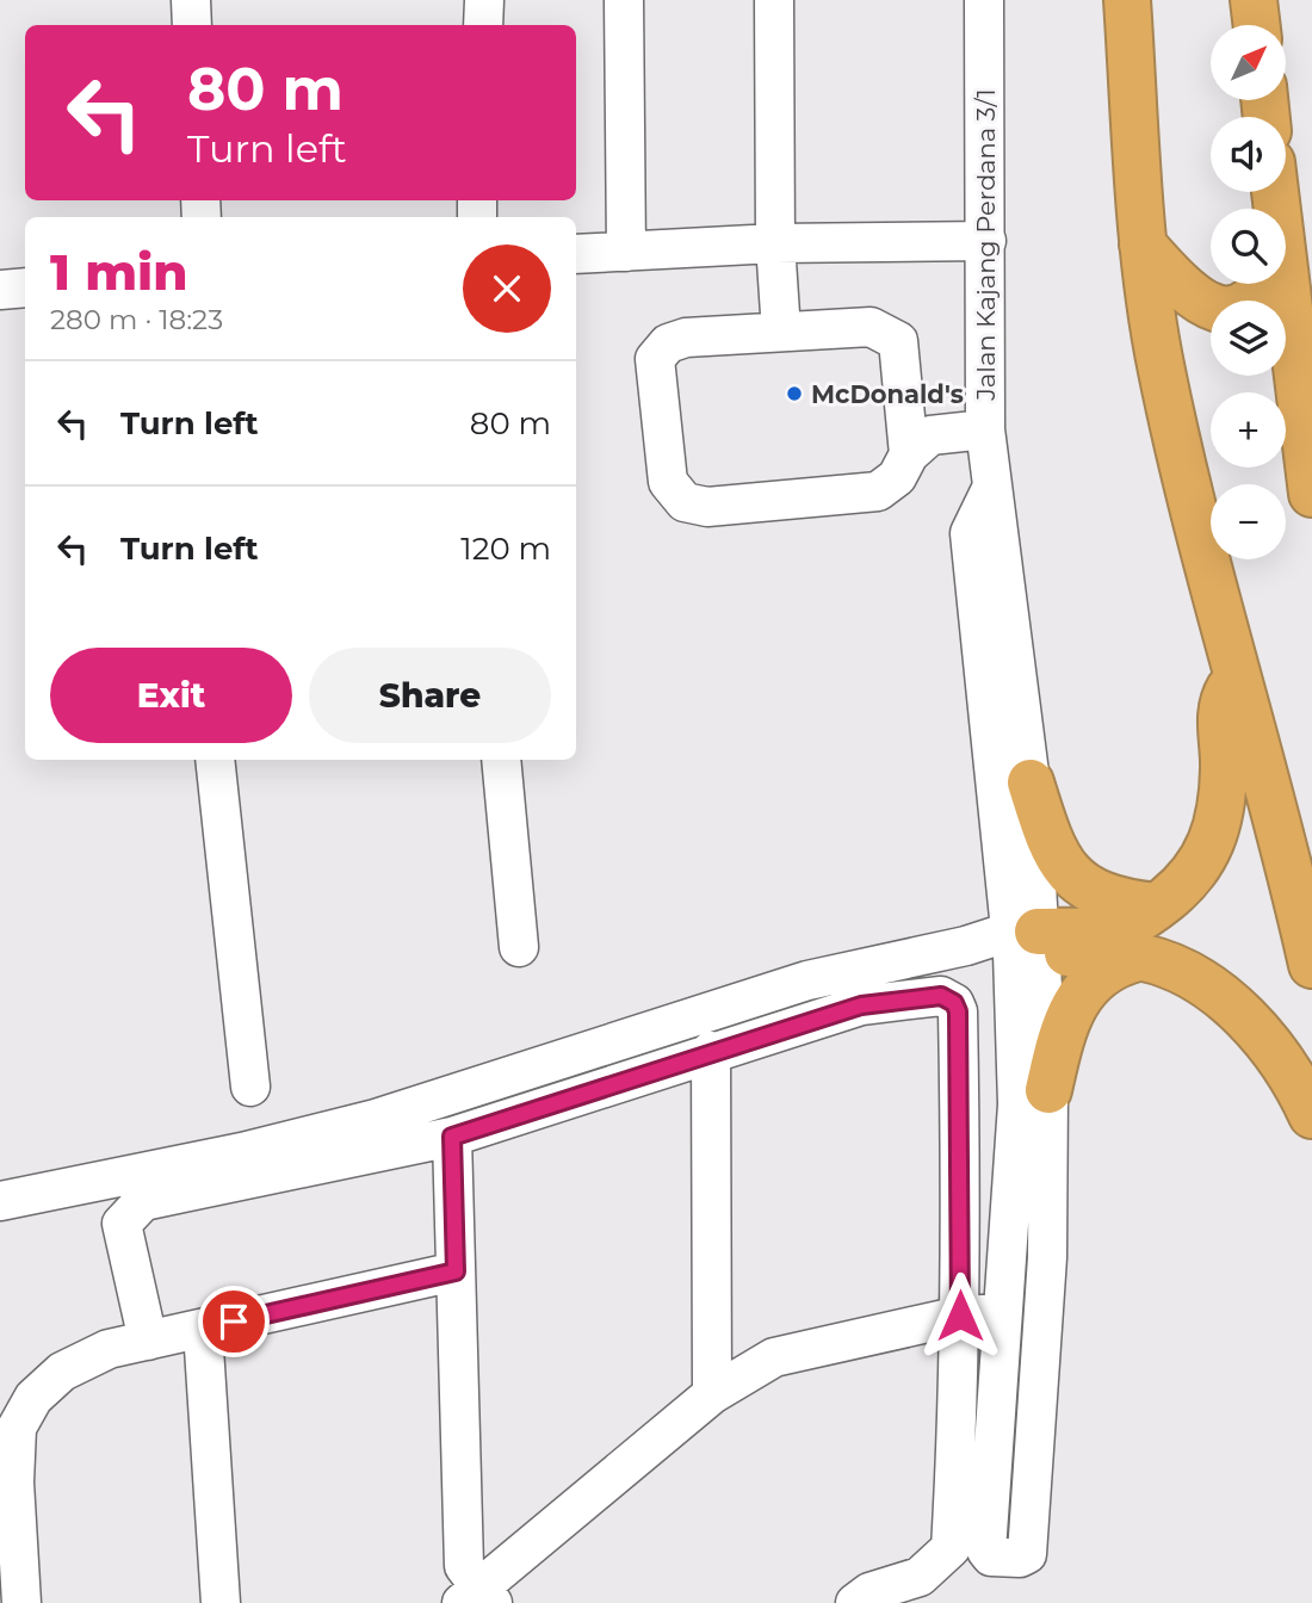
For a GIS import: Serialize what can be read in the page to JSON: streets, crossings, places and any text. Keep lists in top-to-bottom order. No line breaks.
{"streets":{"street":["Jalan Kajang Perdana 3/1"]},"places":["McDonald's"],"north":"top right","page":{"map_buttons":["+","−"],"turn":["80 m","Turn left"],"heading":["1 min","280 m · 18:23"],"list":[{"name":"Turn left","value":"80 m"},{"name":"Turn left","value":"120 m"}],"buttons":["Exit","Share"]}}
